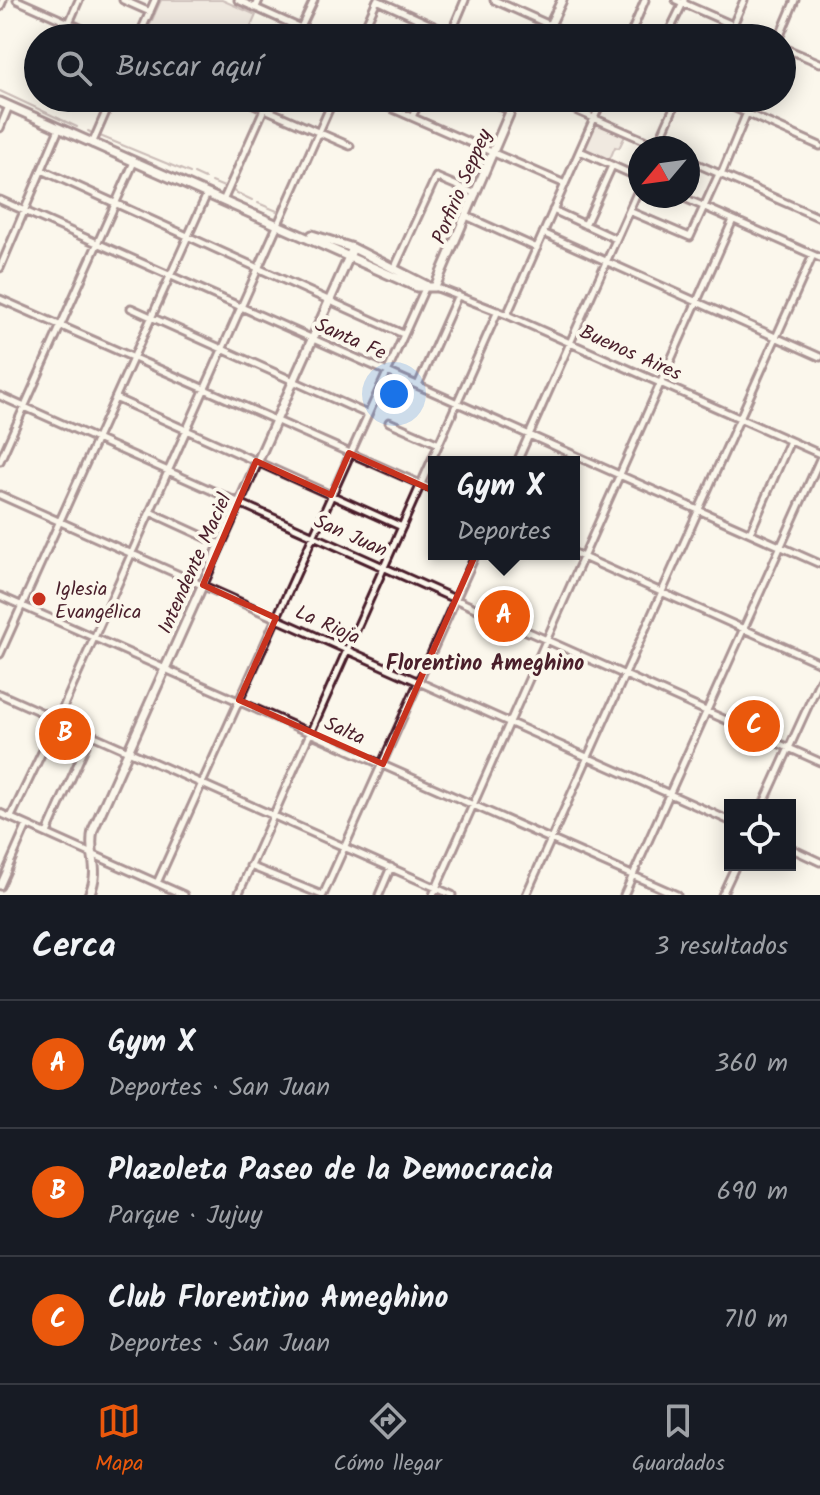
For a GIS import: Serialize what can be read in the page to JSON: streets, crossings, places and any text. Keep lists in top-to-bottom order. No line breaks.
{"streets":{"main road":["Porfirio Seppey","Buenos Aires","Intendente Maciel"],"street":["Santa Fe","San Juan","La Rioja","Salta"]},"crossings":[["Porfirio Seppey","Buenos Aires"],["Santa Fe","Intendente Maciel"],["Buenos Aires","Intendente Maciel"],["San Juan","Intendente Maciel"],["Intendente Maciel","La Rioja"],["Intendente Maciel","Salta"]],"districts":["Florentino Ameghino"],"places":["Iglesia Evangélica"],"north":"bottom left","page":{"search":"Buscar aquí","popup":["Gym X","Deportes"],"pins":["A","C","B"],"heading":["Cerca","3 resultados"],"list":[{"mark":"A","name":"Gym X","note":"Deportes · San Juan","value":"360 m"},{"mark":"B","name":"Plazoleta Paseo de la Democracia","note":"Parque · Jujuy","value":"690 m"},{"mark":"C","name":"Club Florentino Ameghino","note":"Deportes · San Juan","value":"710 m"}],"nav":["Mapa","Cómo llegar","Guardados"]}}
